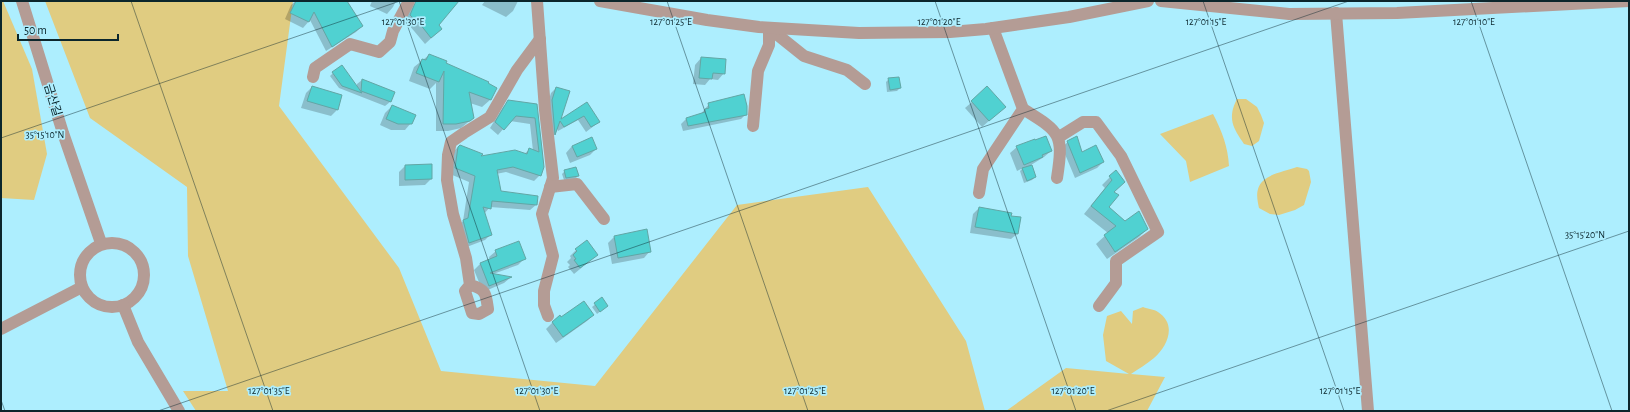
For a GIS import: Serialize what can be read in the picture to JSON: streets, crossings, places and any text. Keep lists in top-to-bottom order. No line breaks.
{"streets":{"street":["금산길"]},"scale_bar":"50 m","coordinates":["127°01'20\"E","127°01'15\"E","127°01'10\"E","127°01'30\"E","127°01'25\"E","35°15'10\"N","35°15'20\"N","127°01'35\"E"]}
